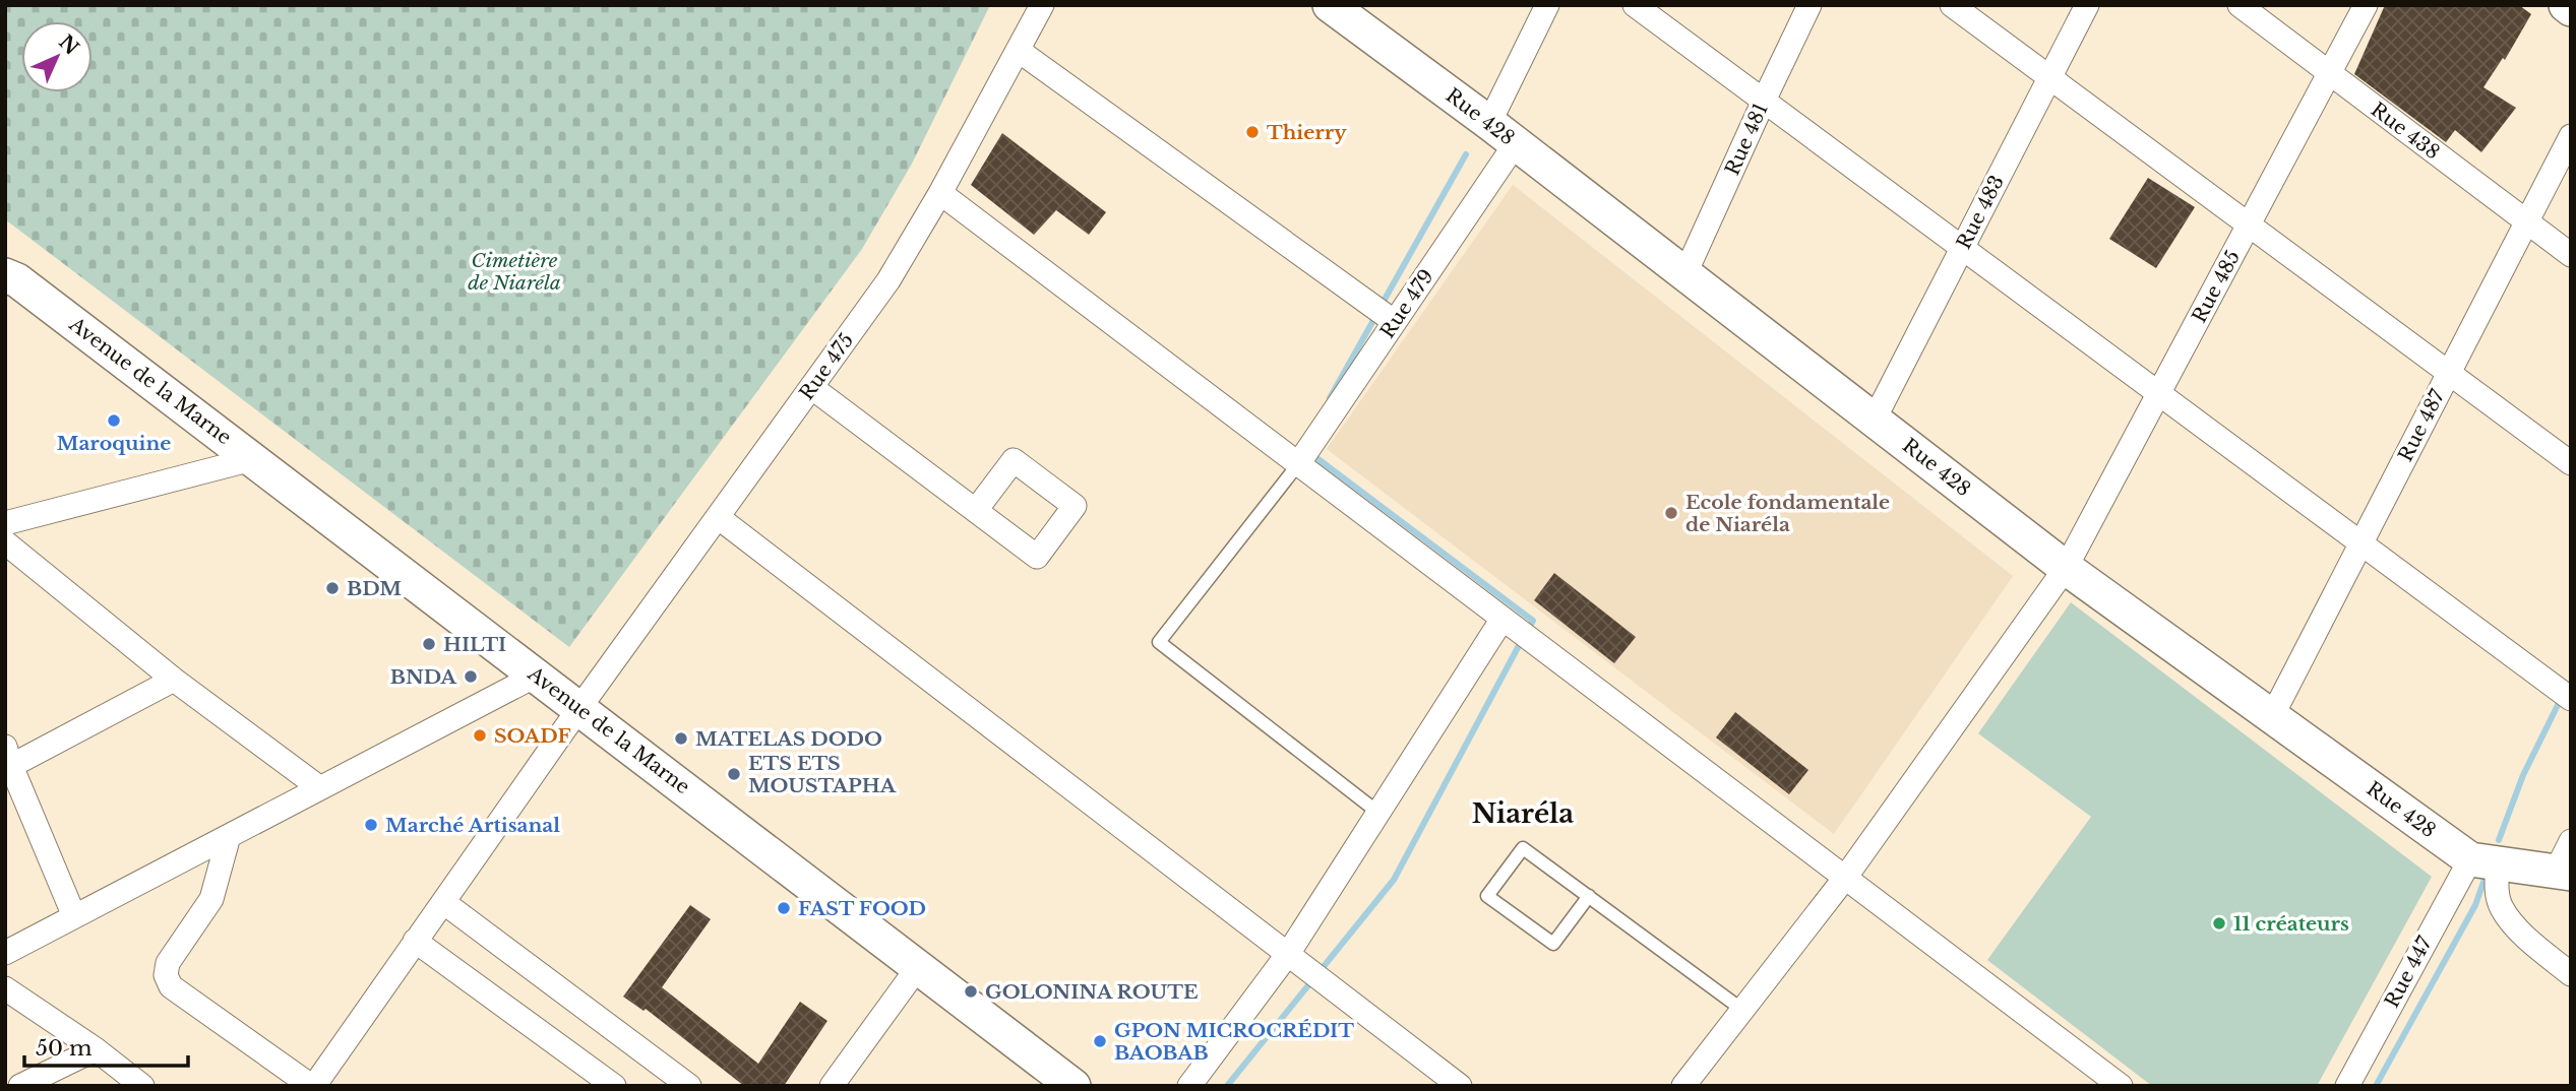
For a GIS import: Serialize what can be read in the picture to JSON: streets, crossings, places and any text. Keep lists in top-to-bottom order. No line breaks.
{"streets":{"street":["Rue 428","Rue 438","Rue 481","Rue 483","Rue 485","Rue 479","Rue 475","Avenue de la Marne","Rue 487","Rue 447"]},"crossings":[["Rue 428","Rue 481"],["Rue 428","Rue 483"],["Rue 428","Rue 485"],["Rue 428","Rue 479"],["Rue 428","Rue 487"],["Rue 428","Rue 447"],["Rue 438","Rue 485"],["Rue 438","Rue 487"],["Rue 475","Avenue de la Marne"]],"districts":["Niaréla"],"parks":["Cimetière de Niaréla"],"places":["Thierry","Maroquine","Ecole fondamentale de Niaréla","BDM","HILTI","BNDA","SOADF","MATELAS DODO","ETS ETS MOUSTAPHA","Marché Artisanal","FAST FOOD","11 créateurs","GOLONINA ROUTE","GPON MICROCRÉDIT BAOBAB"],"scale_bar":"50 m","north":"top right"}
